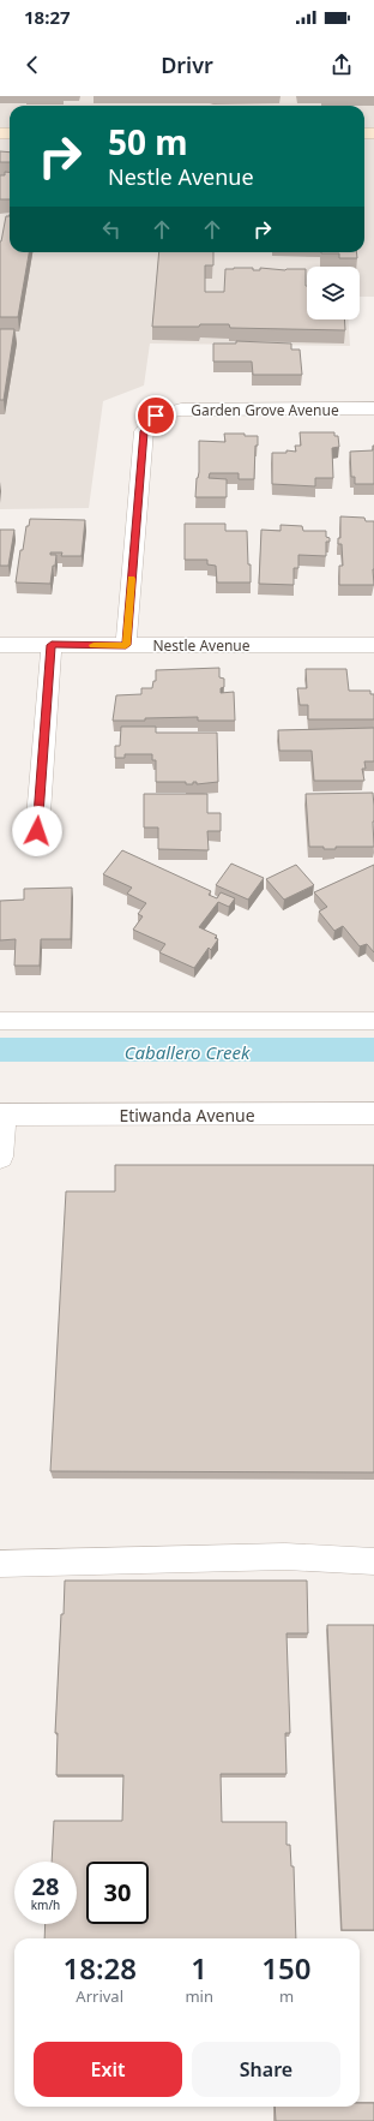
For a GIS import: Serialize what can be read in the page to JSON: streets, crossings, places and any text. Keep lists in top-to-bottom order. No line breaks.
{"streets":{"street":["Garden Grove Avenue","Nestle Avenue","Etiwanda Avenue"]},"crossings":[["Garden Grove Avenue","Nestle Avenue"]],"water":["Caballero Creek"],"page":{"status":"18:27","header":"Drivr","turn":["50 m","Nestle Avenue"],"speed":"28 km/h","limit":"30","eta":["18:28","Arrival","1","min","150","m"],"buttons":["Exit","Share"]}}
